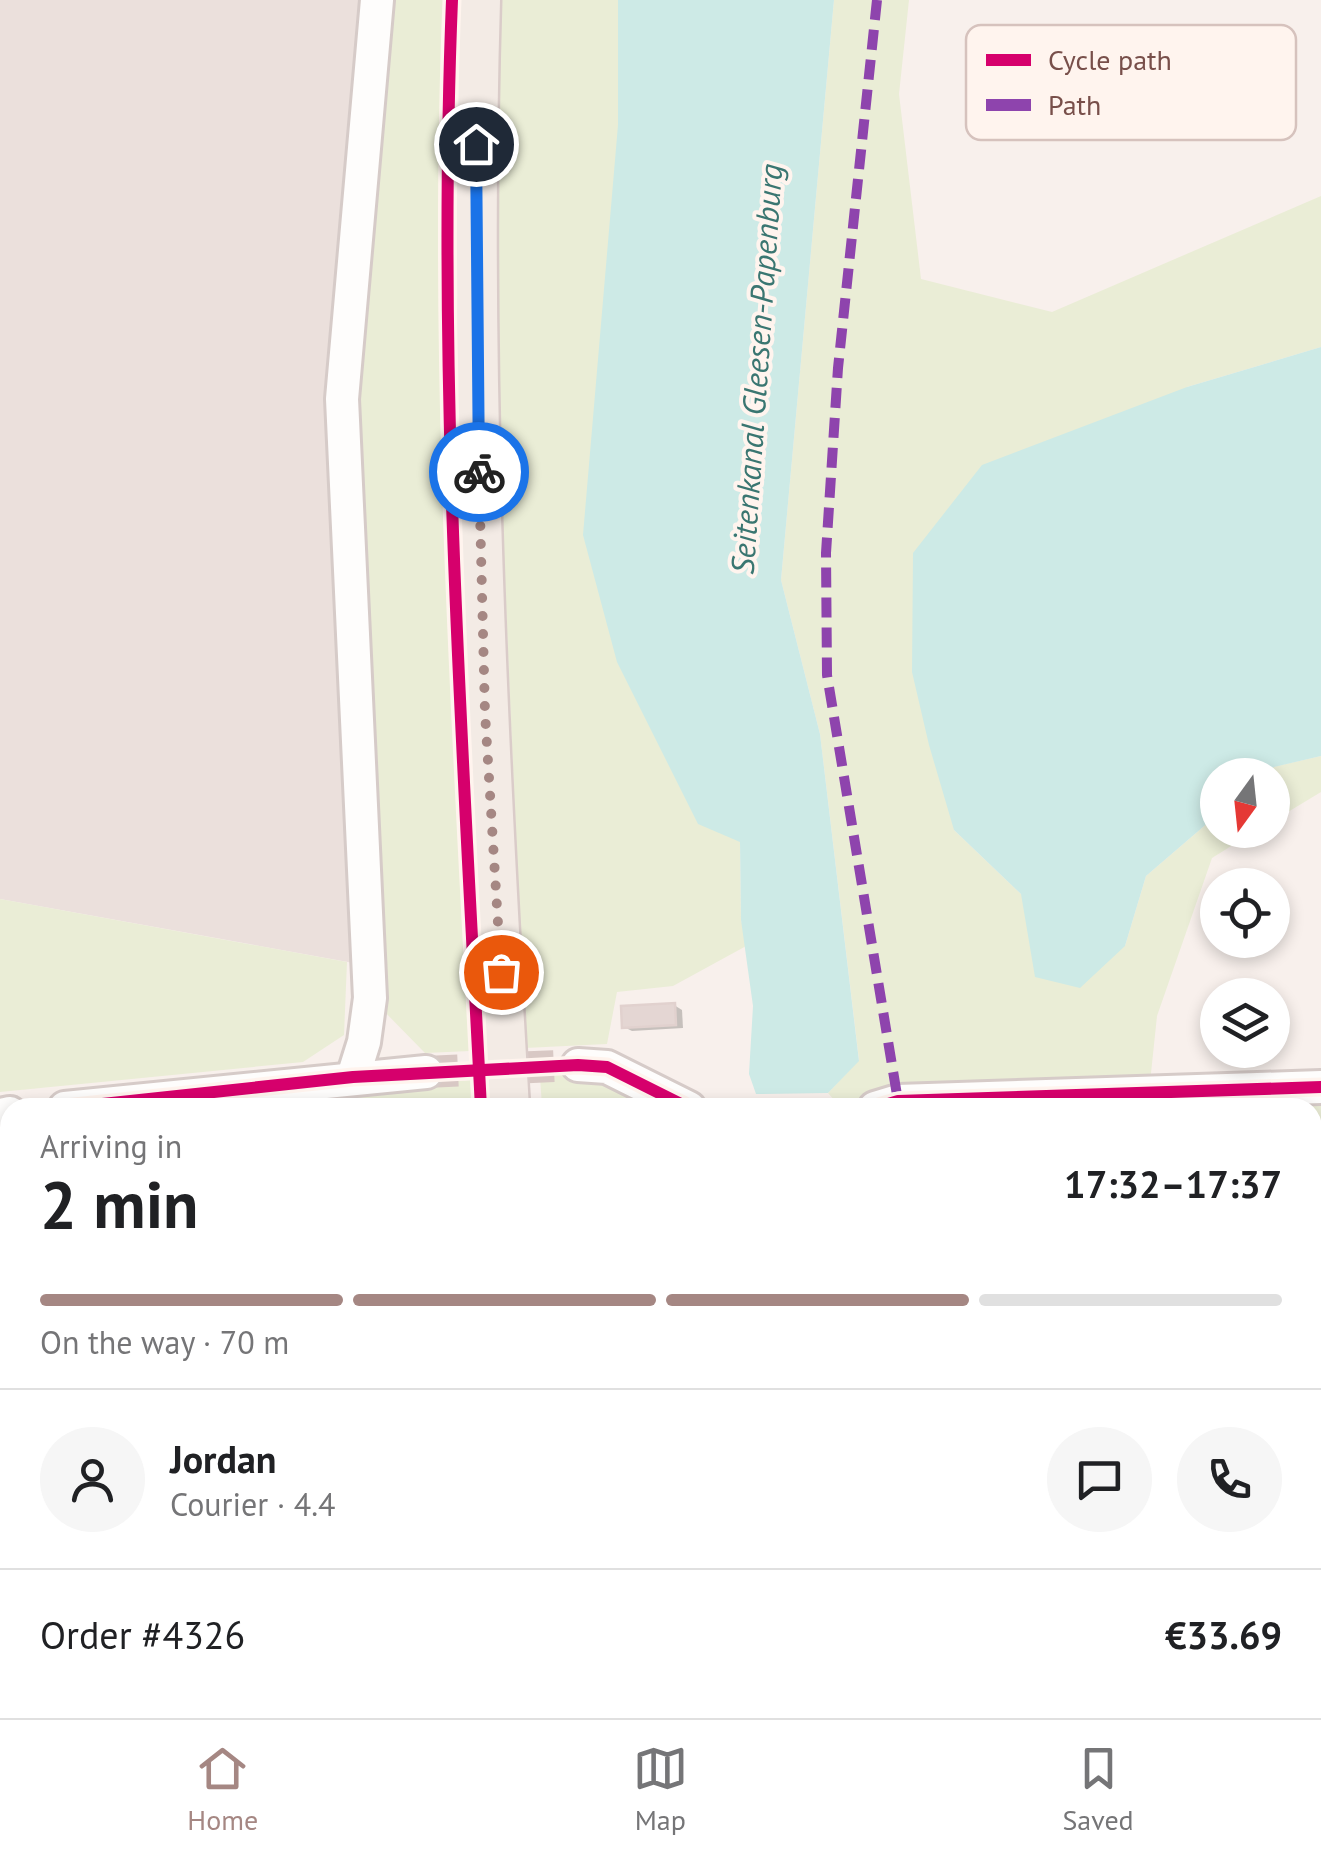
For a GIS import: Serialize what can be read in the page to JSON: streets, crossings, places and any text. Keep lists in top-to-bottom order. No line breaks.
{"water":["Seitenkanal Gleesen-Papenburg"],"legend":["Cycle path","Path"],"north":"bottom","page":{"heading":["2 min","Arriving in","17:32–17:37"],"panel":["Jordan","Courier · 4.4","Order #4326","€33.69"],"bar":"On the way · 70 m","tabs":["Home","Map","Saved"]}}
